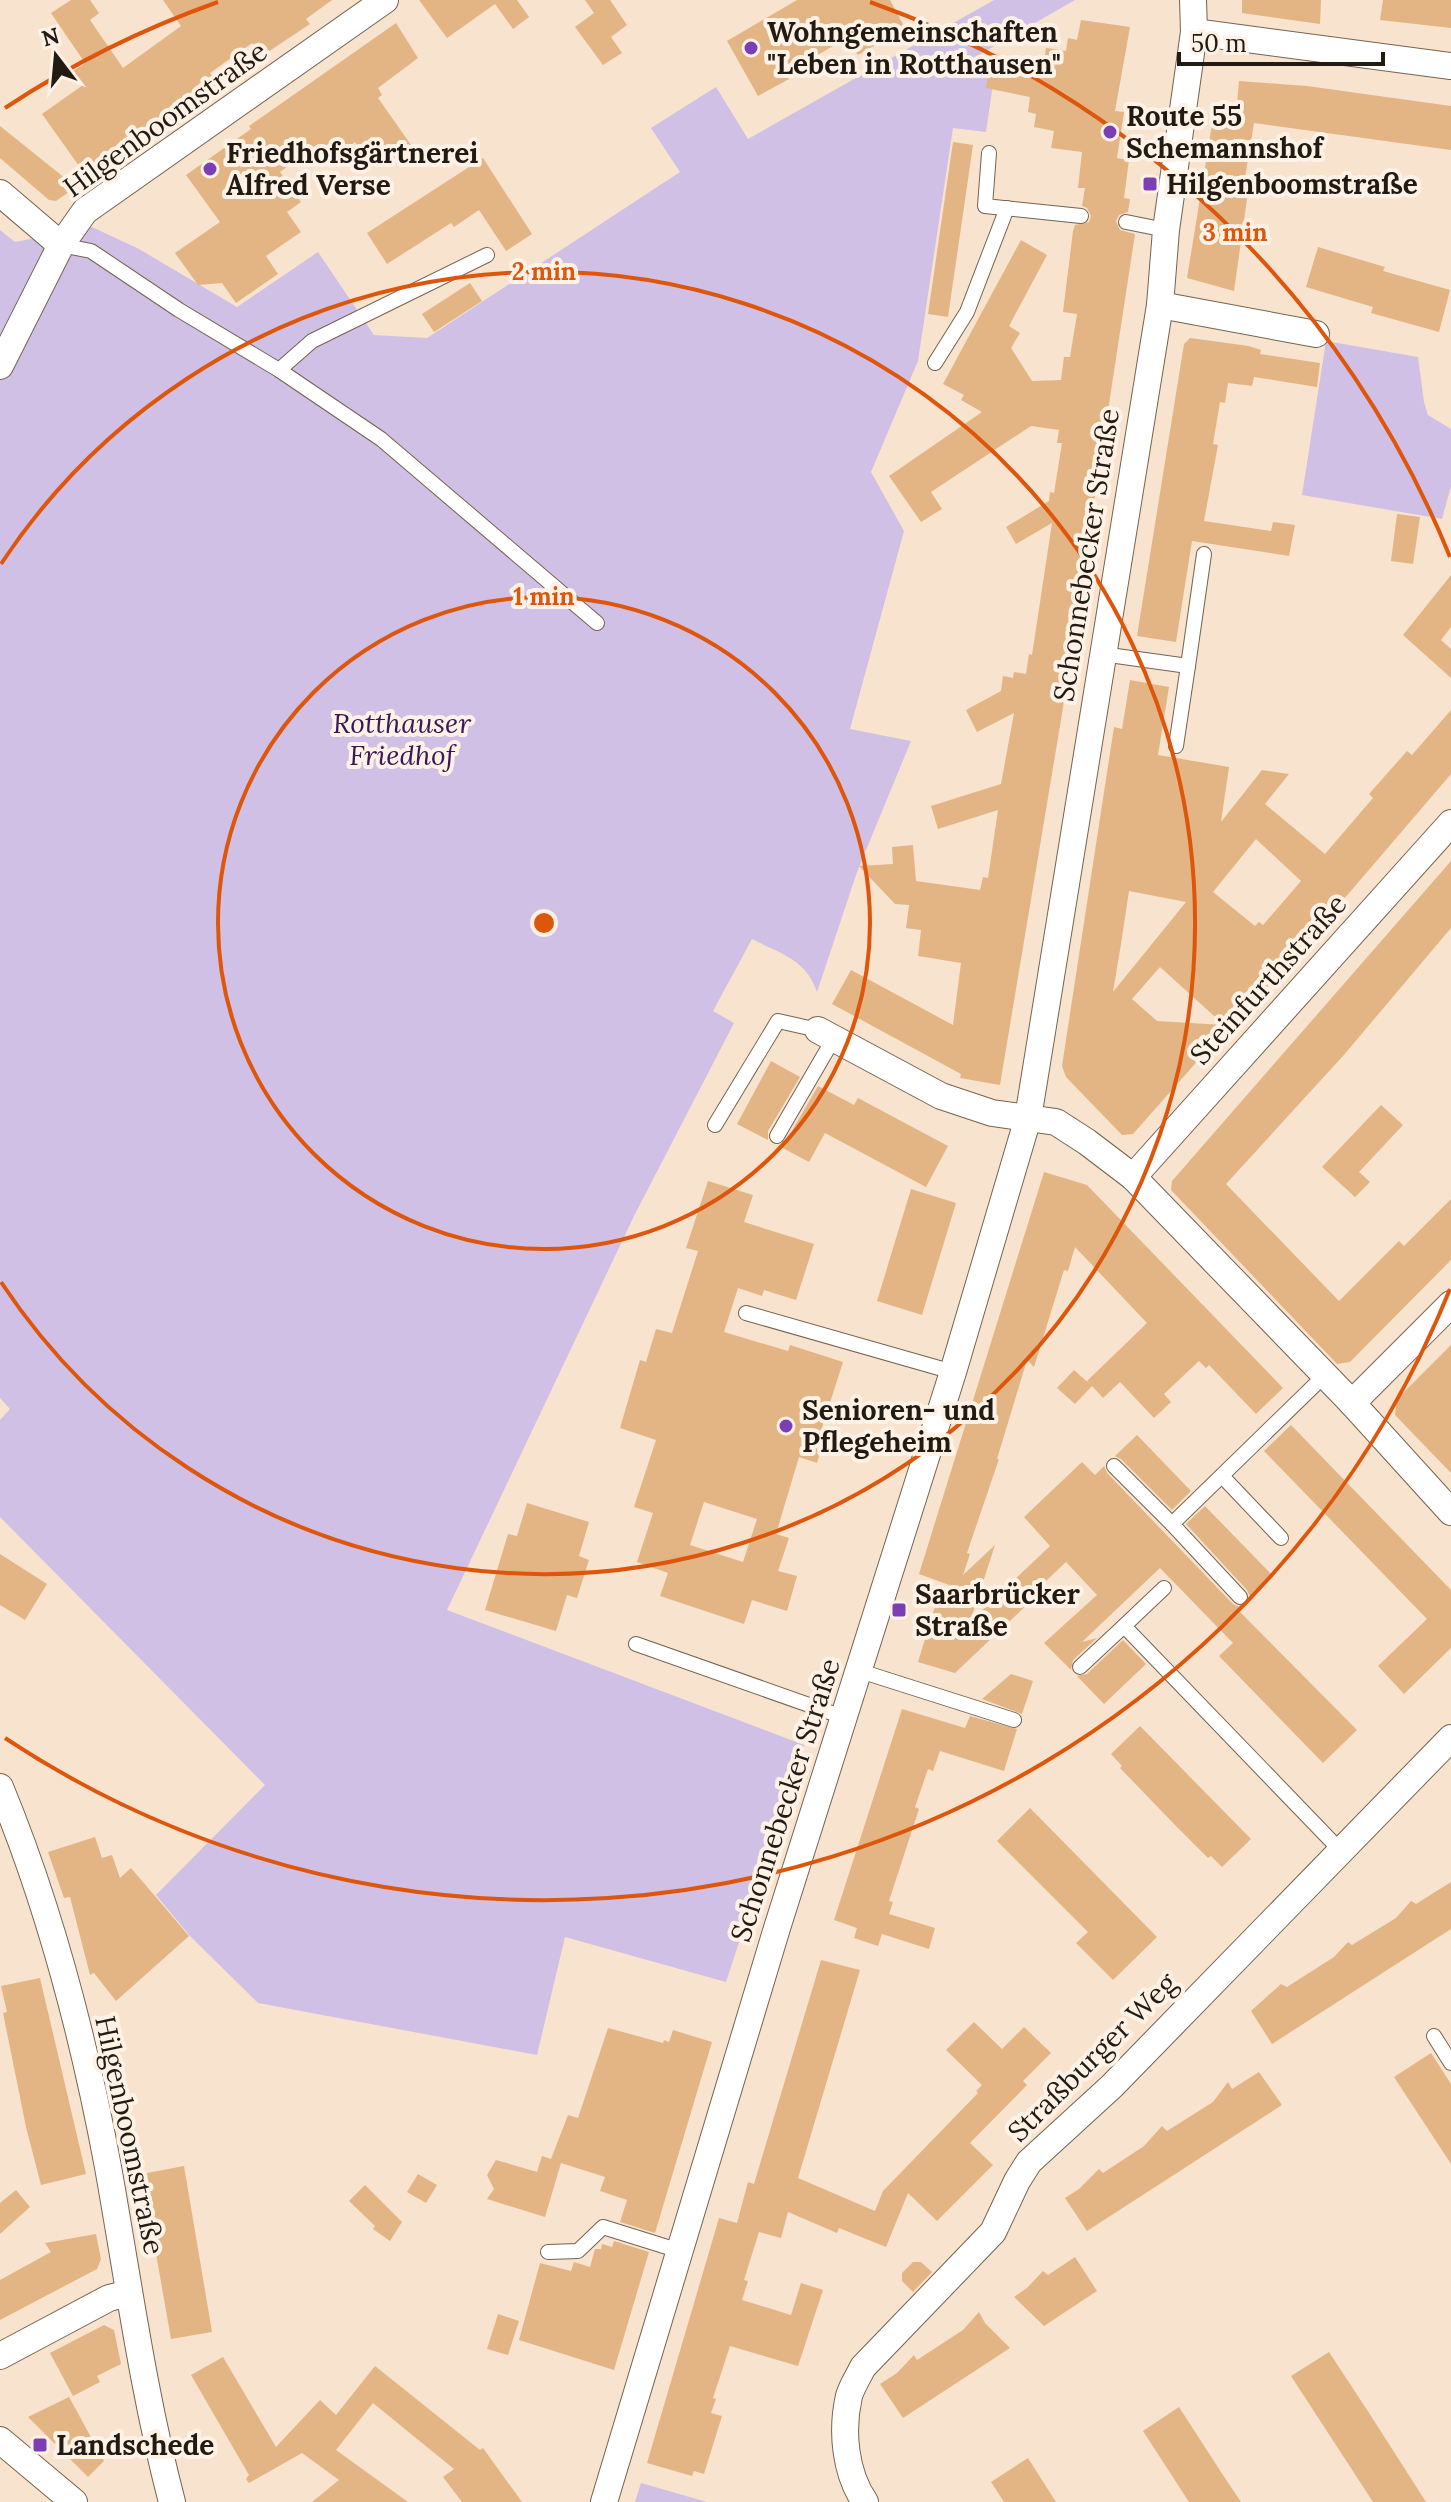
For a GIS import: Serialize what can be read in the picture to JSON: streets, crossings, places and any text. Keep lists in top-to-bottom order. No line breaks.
{"streets":{"street":["Hilgenboomstraße","Schonnebecker Straße","Steinfurthstraße","Straßburger Weg"]},"parks":["Rotthauser Friedhof"],"places":{"other":["Wohngemeinschaften \"Leben in Rotthausen\"","Route 55 Schemannshof","Friedhofsgärtnerei Alfred Verse","Senioren- und Pflegeheim"],"transit":["Hilgenboomstraße","Saarbrücker Straße","Landschede"]},"scale_bar":"50 m","north":"top","rings":["3 min","2 min","1 min"]}
